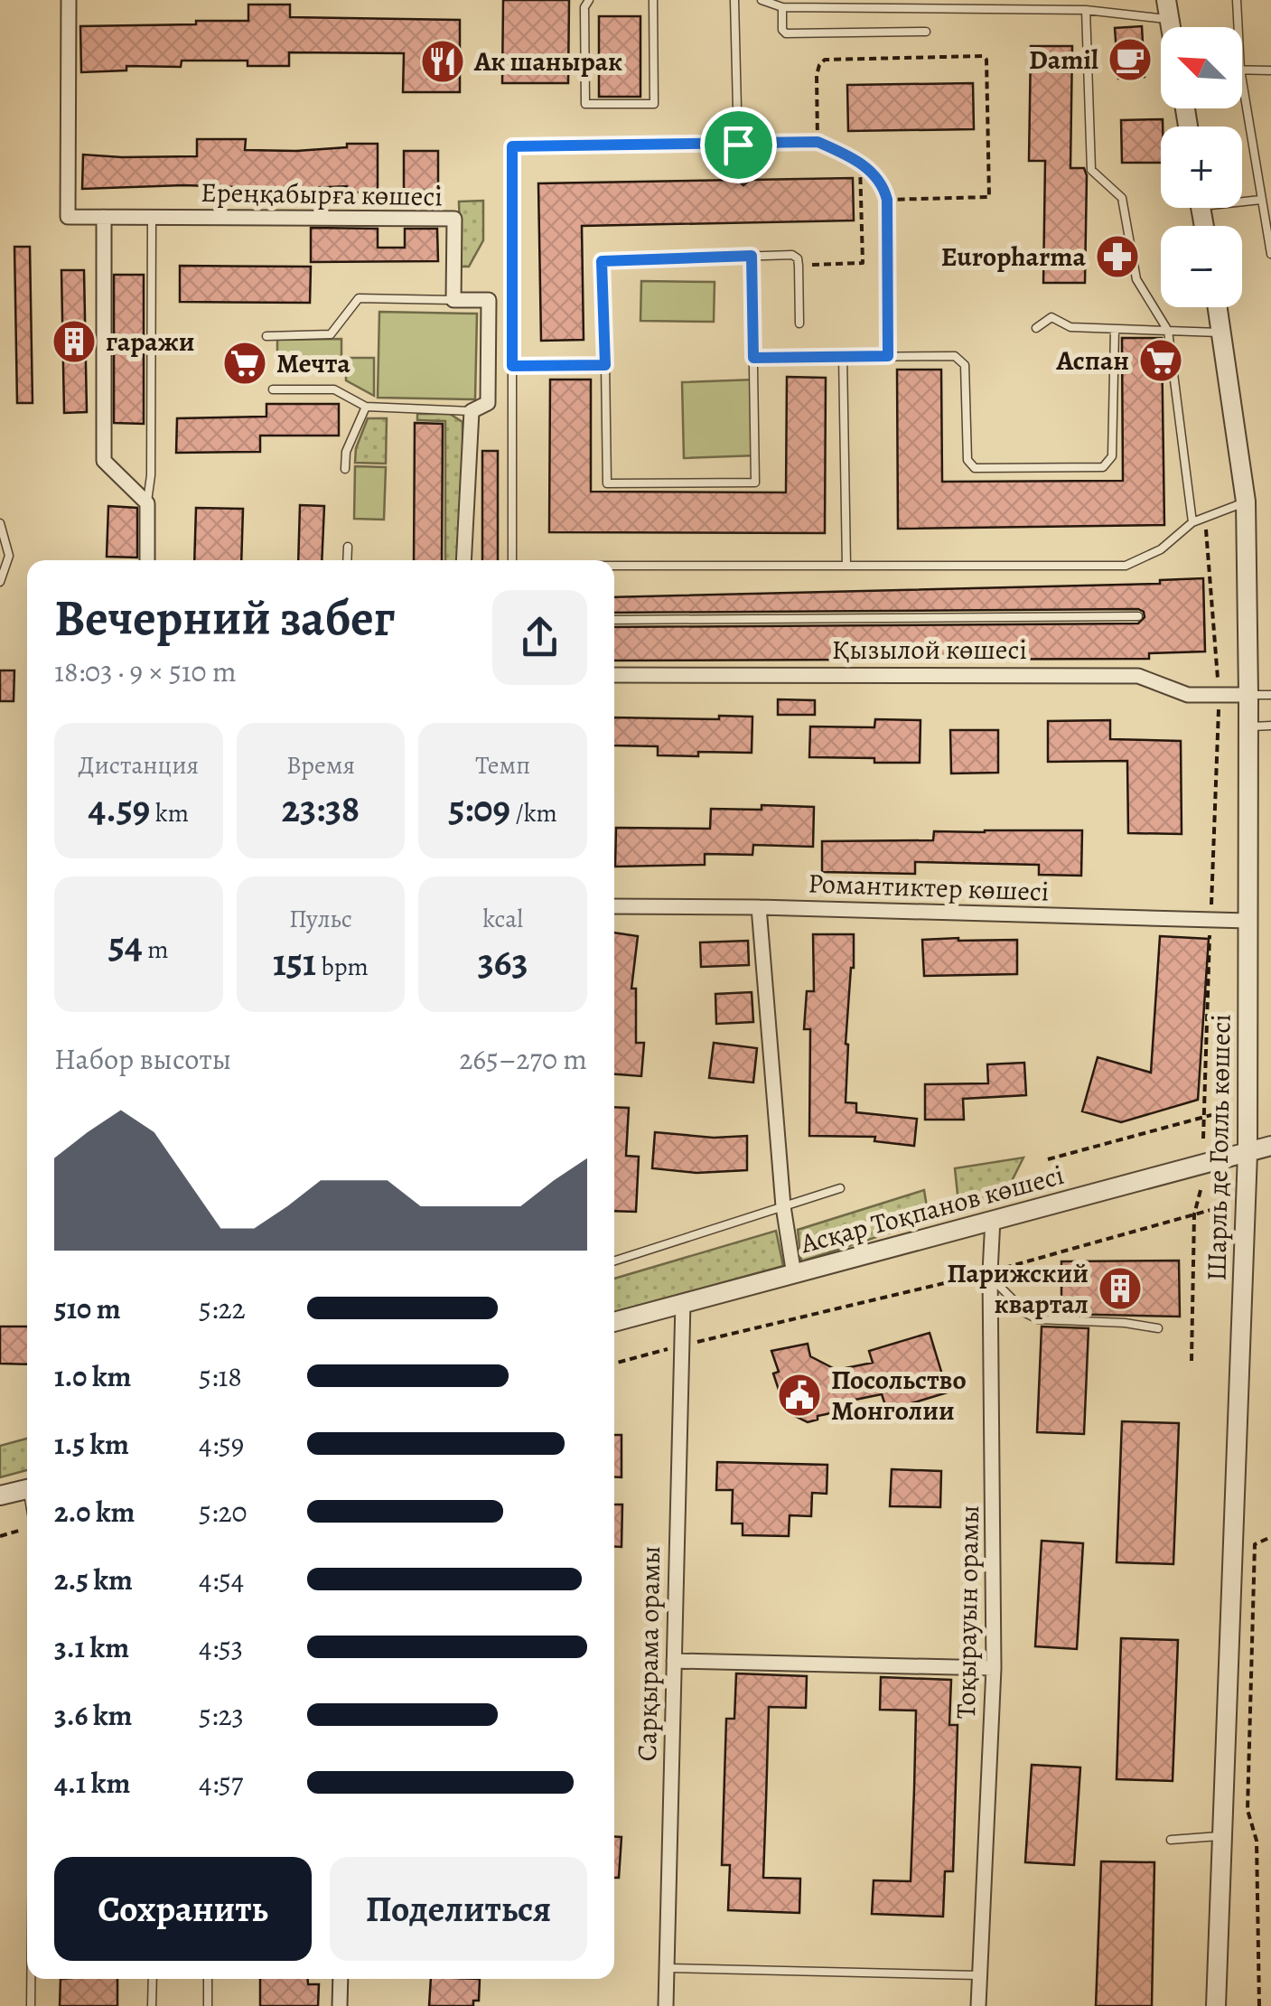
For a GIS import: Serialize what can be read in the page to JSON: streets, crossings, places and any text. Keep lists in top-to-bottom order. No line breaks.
{"streets":{"street":["Ереңқабырға көшесі","Қызылой көшесі","Романтиктер көшесі","Шарль де Голль көшесі","Асқар Тоқпанов көшесі","Тоқырауын орамы","Сарқырама орамы"]},"crossings":[["Қызылой көшесі","Шарль де Голль көшесі"],["Романтиктер көшесі","Шарль де Голль көшесі"],["Шарль де Голль көшесі","Асқар Тоқпанов көшесі"],["Асқар Тоқпанов көшесі","Тоқырауын орамы"],["Асқар Тоқпанов көшесі","Сарқырама орамы"]],"places":{"cafe":["Damil"],"restaurant":["Ак шанырак"],"pharmacy":["Europharma"],"building":["гаражи","Парижский квартал"],"supermarket":["Аспан","Мечта"],"public building":["Посольство Монголии"]},"north":"top left","page":{"map_buttons":["+","−"],"heading":["Вечерний забег","18:03 · 9 × 510 m"],"stats":[["Дистанция","4.59 km"],["Время","23:38"],["Темп","5:09 /km"],["54 m"],["Пульс","151 bpm"],["kcal","363"]],"chart":["Набор высоты","265–270 m"],"list":[{"name":"510 m","note":"5:22"},{"name":"1.0 km","note":"5:18"},{"name":"1.5 km","note":"4:59"},{"name":"2.0 km","note":"5:20"},{"name":"2.5 km","note":"4:54"},{"name":"3.1 km","note":"4:53"},{"name":"3.6 km","note":"5:23"},{"name":"4.1 km","note":"4:57"}],"buttons":["Сохранить","Поделиться"]}}
